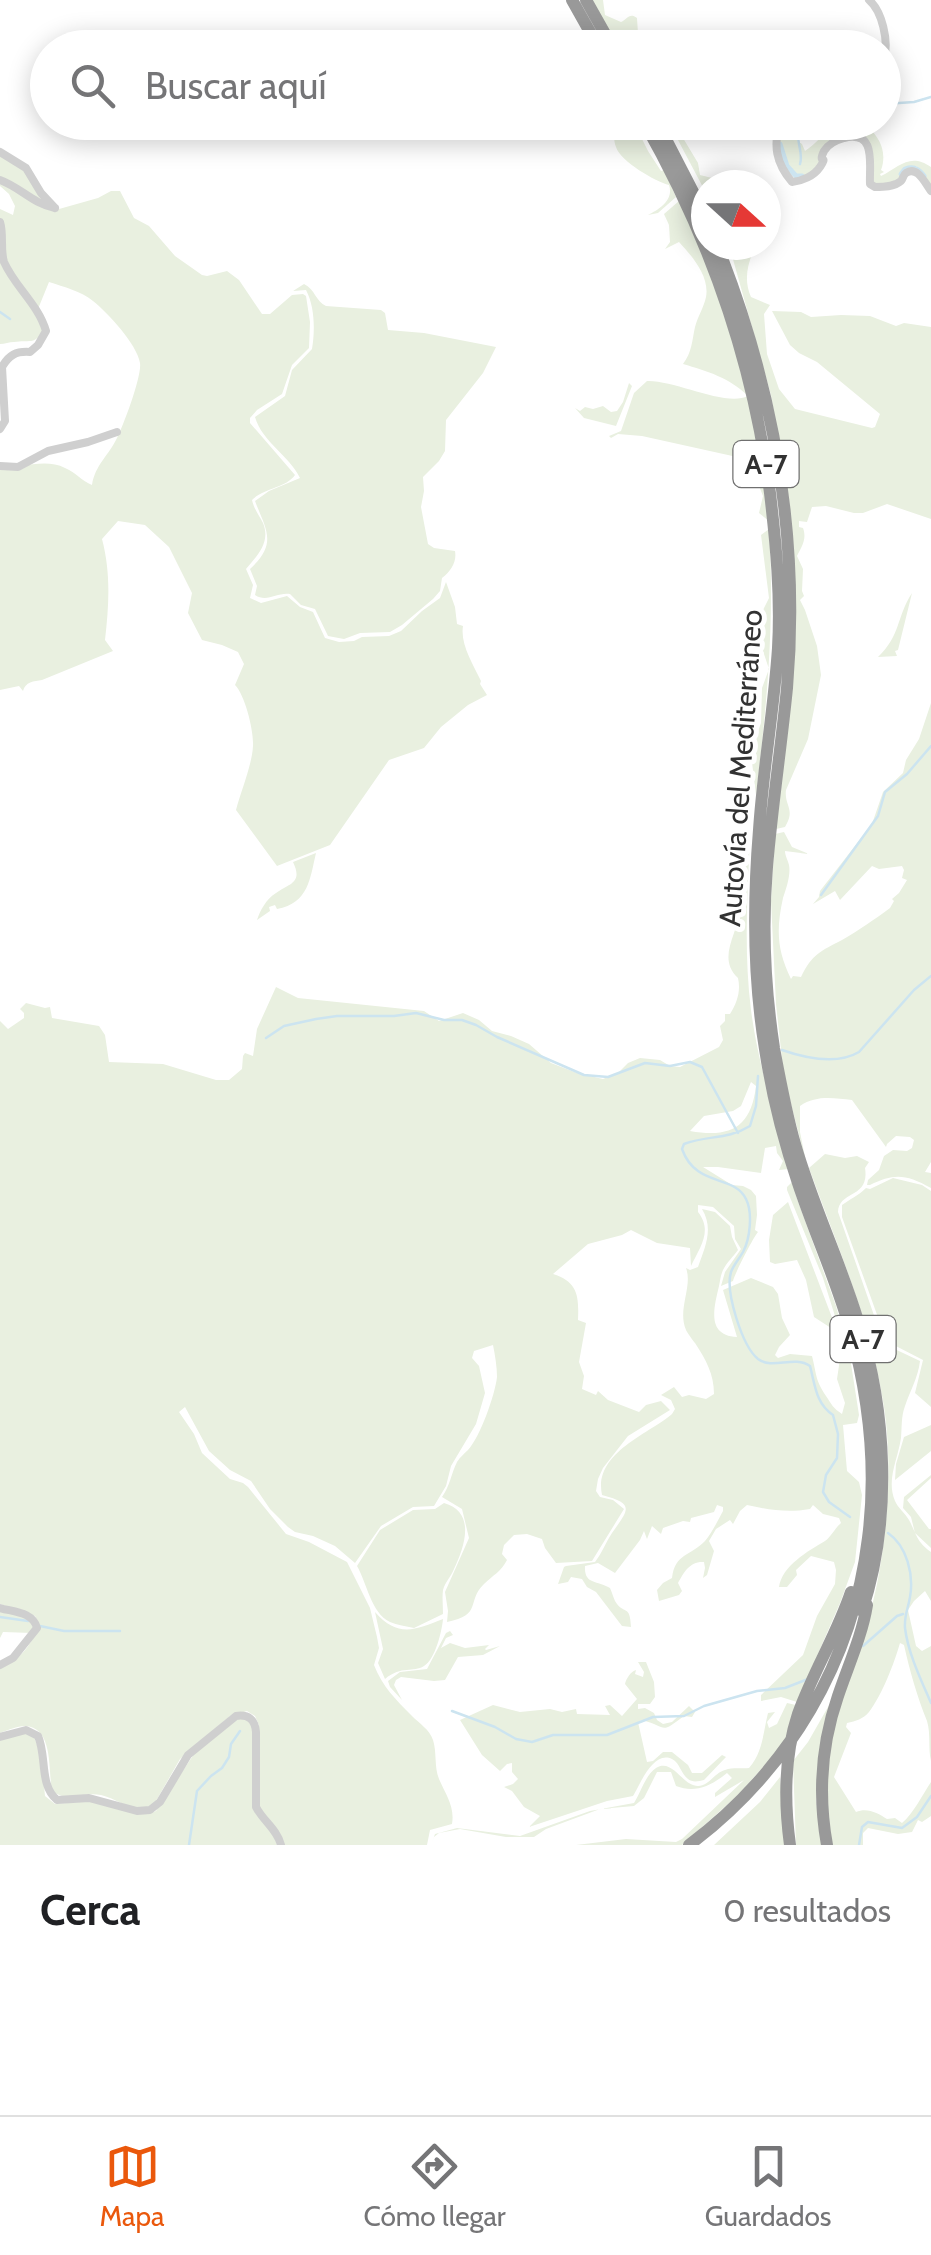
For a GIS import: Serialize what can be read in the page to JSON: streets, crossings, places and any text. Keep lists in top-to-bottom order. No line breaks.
{"streets":{"highway":["A-7","Autovía del Mediterráneo"]},"north":"right","page":{"search":"Buscar aquí","heading":["Cerca","0 resultados"],"nav":["Mapa","Cómo llegar","Guardados"]}}
